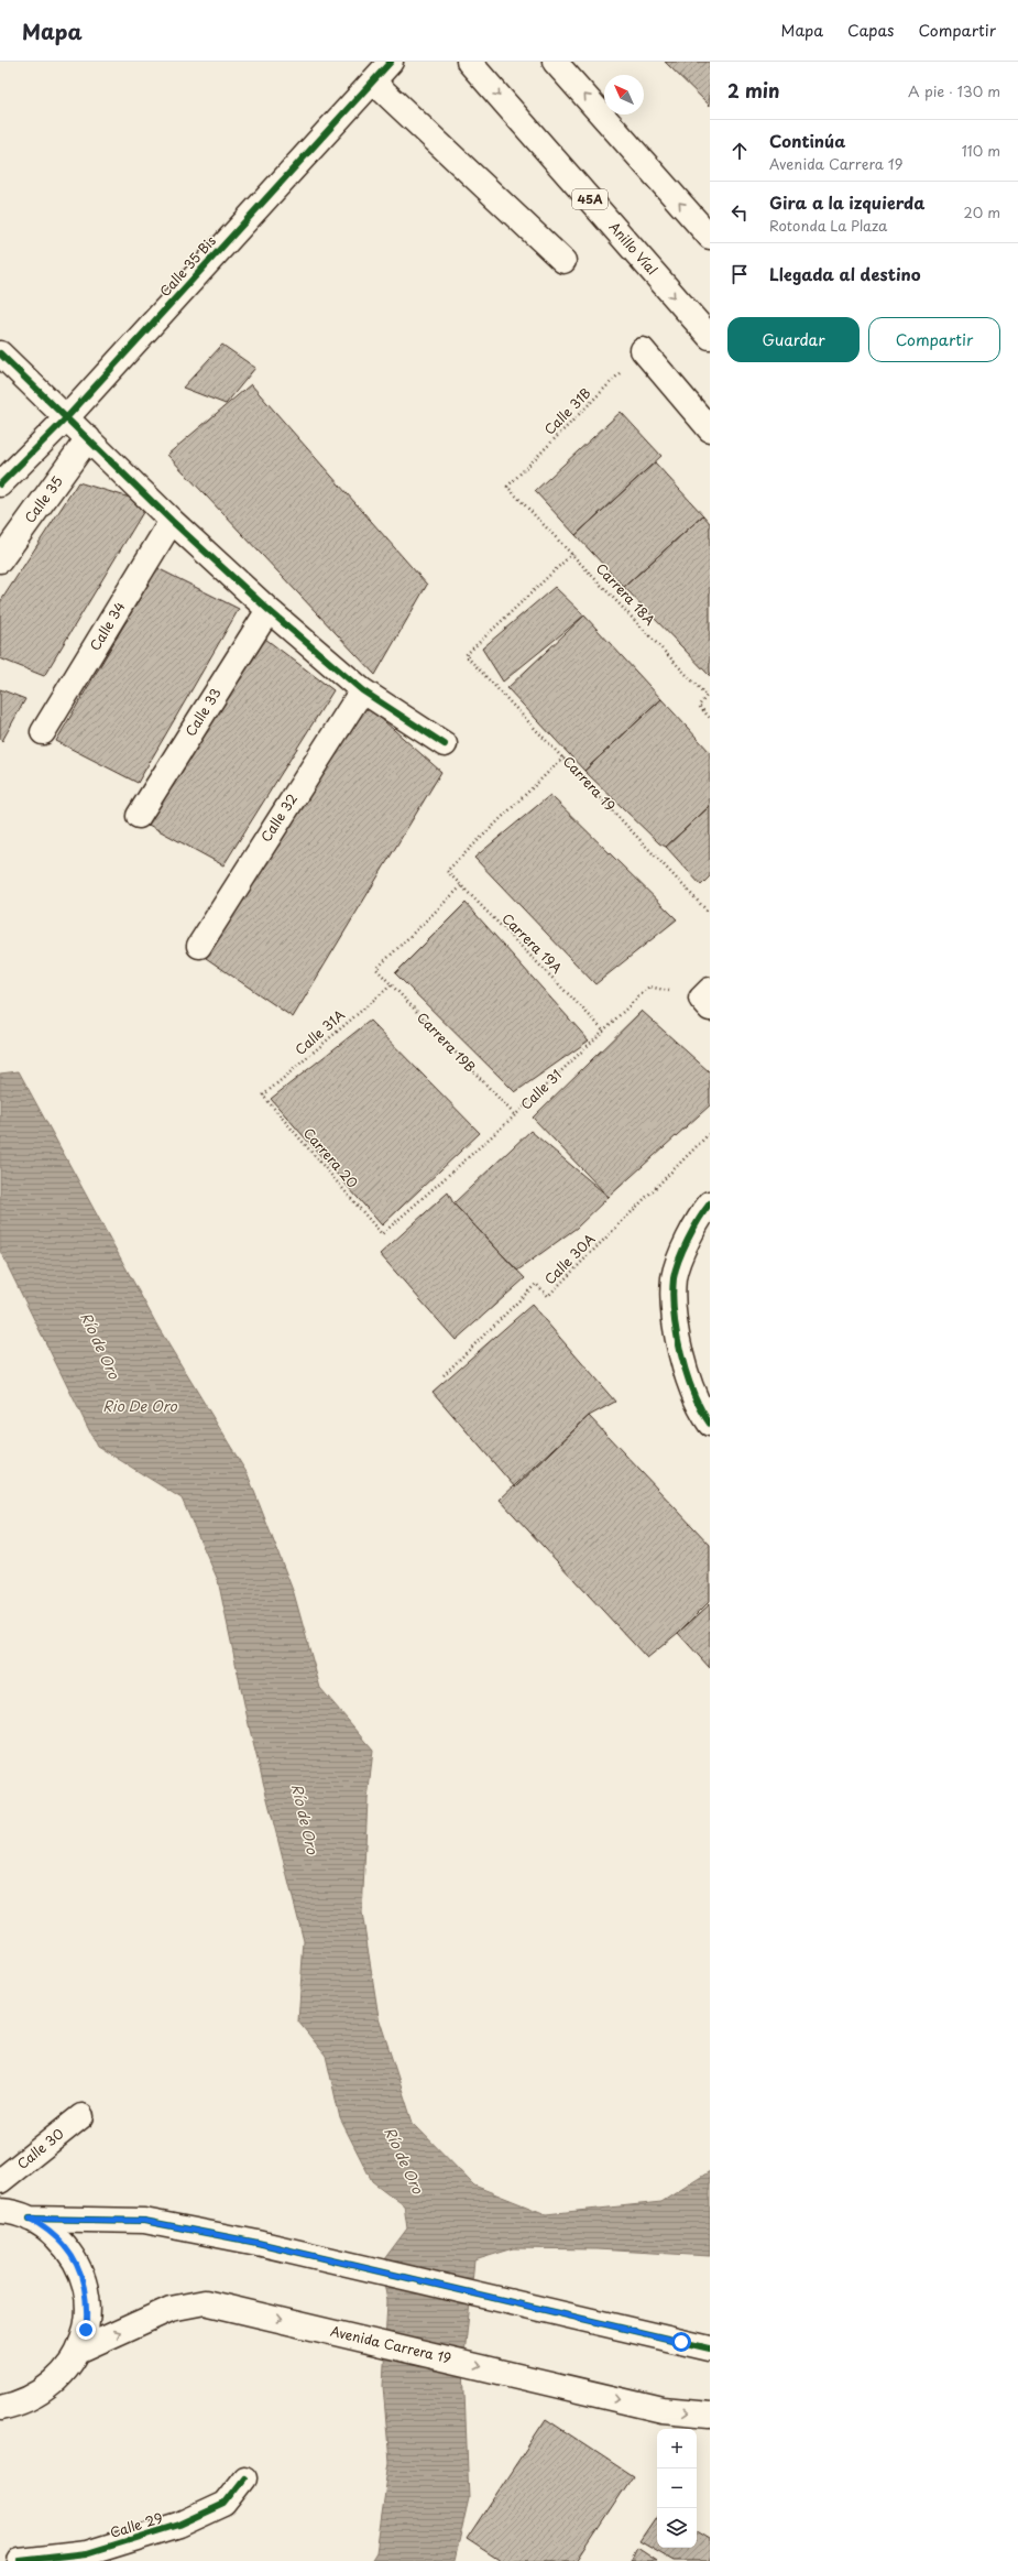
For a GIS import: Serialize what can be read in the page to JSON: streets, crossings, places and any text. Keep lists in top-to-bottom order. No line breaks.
{"streets":{"main road":["45A","Anillo Víal","Calle 35 Bis","Calle 35","Calle 34","Calle 33","Calle 32","Calle 30","Avenida Carrera 19","Calle 29"],"path":["Calle 31B","Carrera 18A","Carrera 19","Carrera 19A","Calle 31A","Carrera 19B","Calle 31","Carrera 20","Calle 30A"]},"crossings":[["Calle 31B","Carrera 18A"],["Carrera 18A","Carrera 19"],["Carrera 19","Carrera 19A"],["Carrera 19A","Carrera 19B"],["Carrera 19A","Calle 31"],["Calle 31A","Carrera 19B"],["Calle 31A","Carrera 20"],["Carrera 19B","Calle 31"],["Calle 31","Carrera 20"]],"water":["Río de Oro","Rio De Oro"],"north":"top left","page":{"header":"Mapa","nav":["Mapa","Capas","Compartir"],"heading":["2 min","A pie · 130 m"],"list":[["Continúa","Avenida Carrera 19","110 m"],["Gira a la izquierda","Rotonda La Plaza","20 m"],"Llegada al destino"],"buttons":["Guardar","Compartir"],"map_buttons":["+","−"]}}
